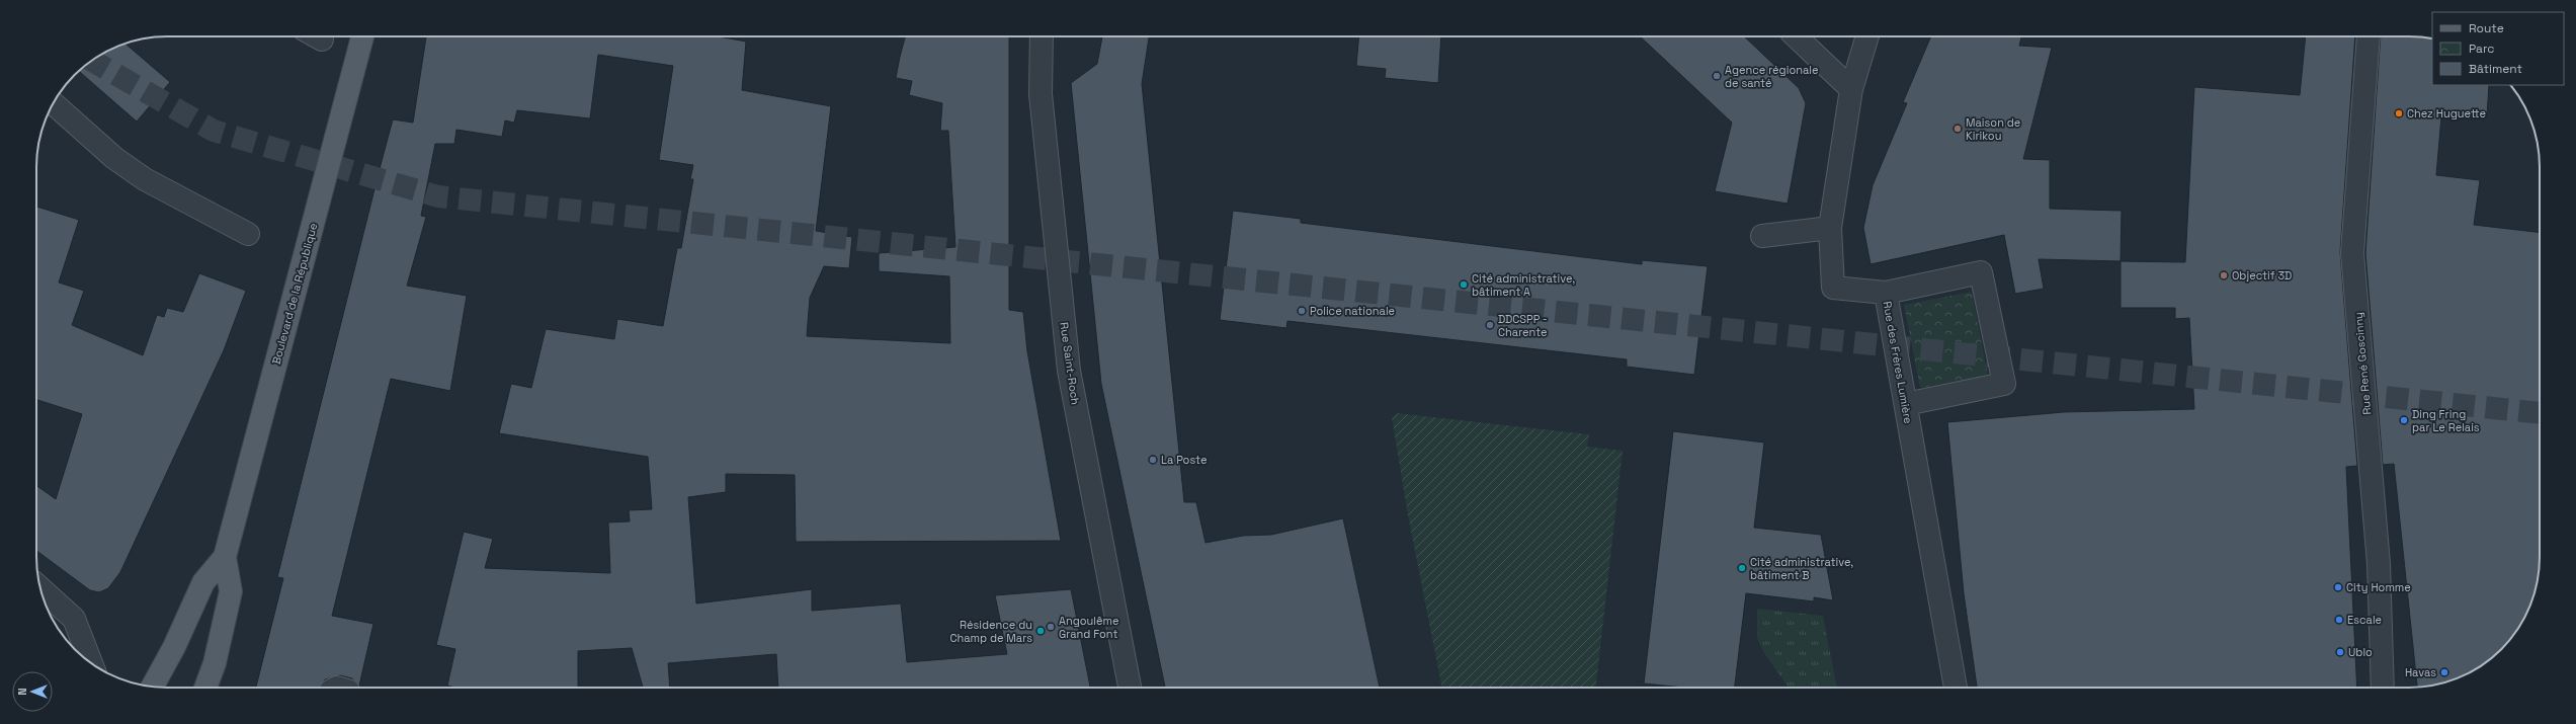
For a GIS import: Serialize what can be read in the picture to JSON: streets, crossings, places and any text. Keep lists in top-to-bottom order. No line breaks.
{"streets":{"main road":["Boulevard de la République"],"street":["Rue des Frères Lumière","Rue Saint-Roch","Rue René Goscinny"]},"places":["Agence régionale de santé","Chez Huguette","Maison de Kirikou","Objectif 3D","Cité administrative, bâtiment A","Police nationale","DDCSPP - Charente","Ding Fring par Le Relais","La Poste","Cité administrative, bâtiment B","City Homme","Escale","Angoulême Grand Font","Résidence du Champ de Mars","Ublo","Havas"],"legend":["Route","Parc","Bâtiment"],"north":"left"}
